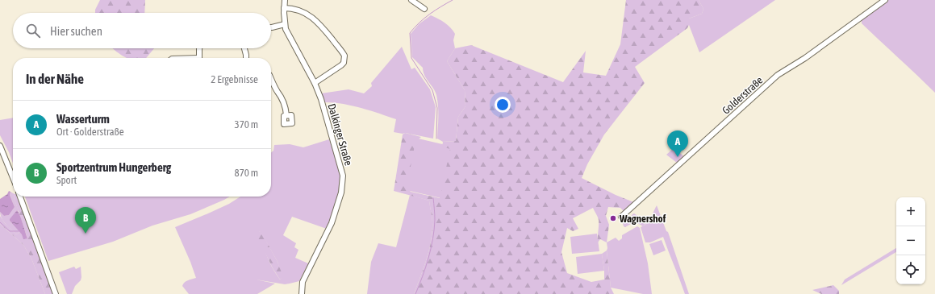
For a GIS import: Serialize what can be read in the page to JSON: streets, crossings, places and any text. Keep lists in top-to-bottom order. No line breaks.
{"streets":{"street":["Golderstraße","Dalkinger Straße"]},"places":["Wagnershof"],"page":{"search":"Hier suchen","heading":["In der Nähe","2 Ergebnisse"],"list":[{"mark":"A","name":"Wasserturm","note":"Ort · Golderstraße","value":"370 m"},{"mark":"B","name":"Sportzentrum Hungerberg","note":"Sport","value":"870 m"}],"pins":["A","B"],"map_buttons":["+","−"]}}
